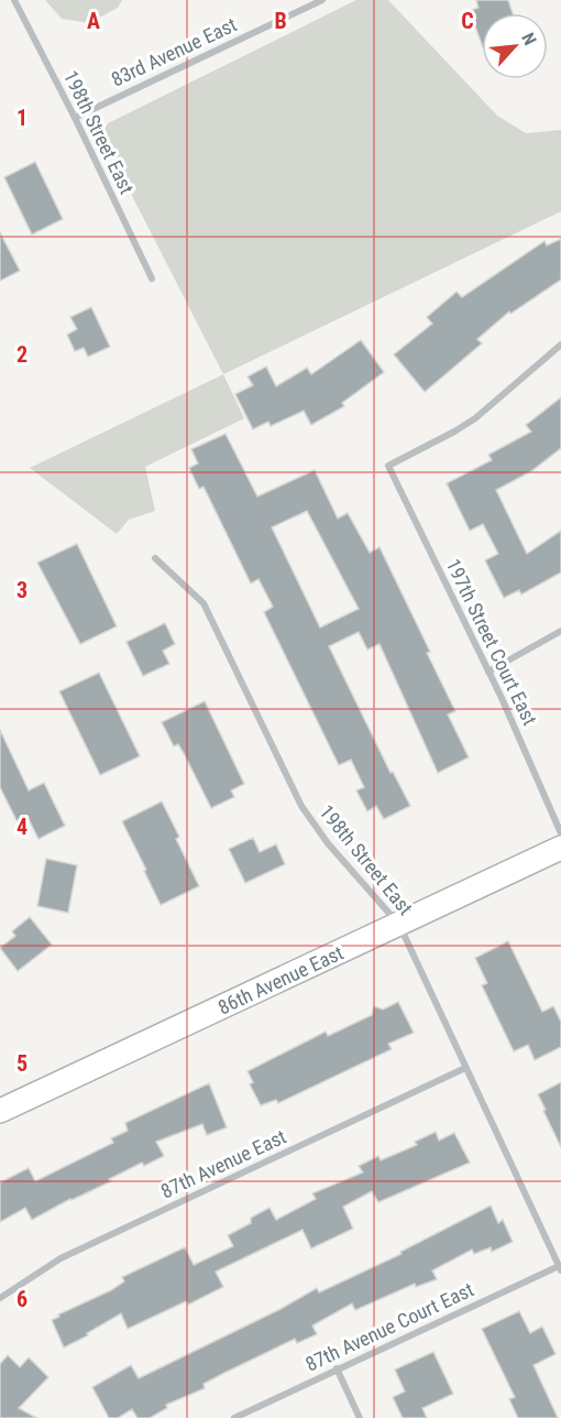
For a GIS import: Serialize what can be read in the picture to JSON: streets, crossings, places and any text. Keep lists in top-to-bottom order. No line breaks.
{"streets":{"street":["83rd Avenue East","198th Street East","197th Street Court East","86th Avenue East","87th Avenue East","87th Avenue Court East"]},"crossings":[["83rd Avenue East","198th Street East"],["198th Street East","86th Avenue East"],["198th Street East","87th Avenue East"],["198th Street East","87th Avenue Court East"]],"north":"top right","grid":{"columns":["A","B","C"],"rows":["1","2","3","4","5","6"]}}
